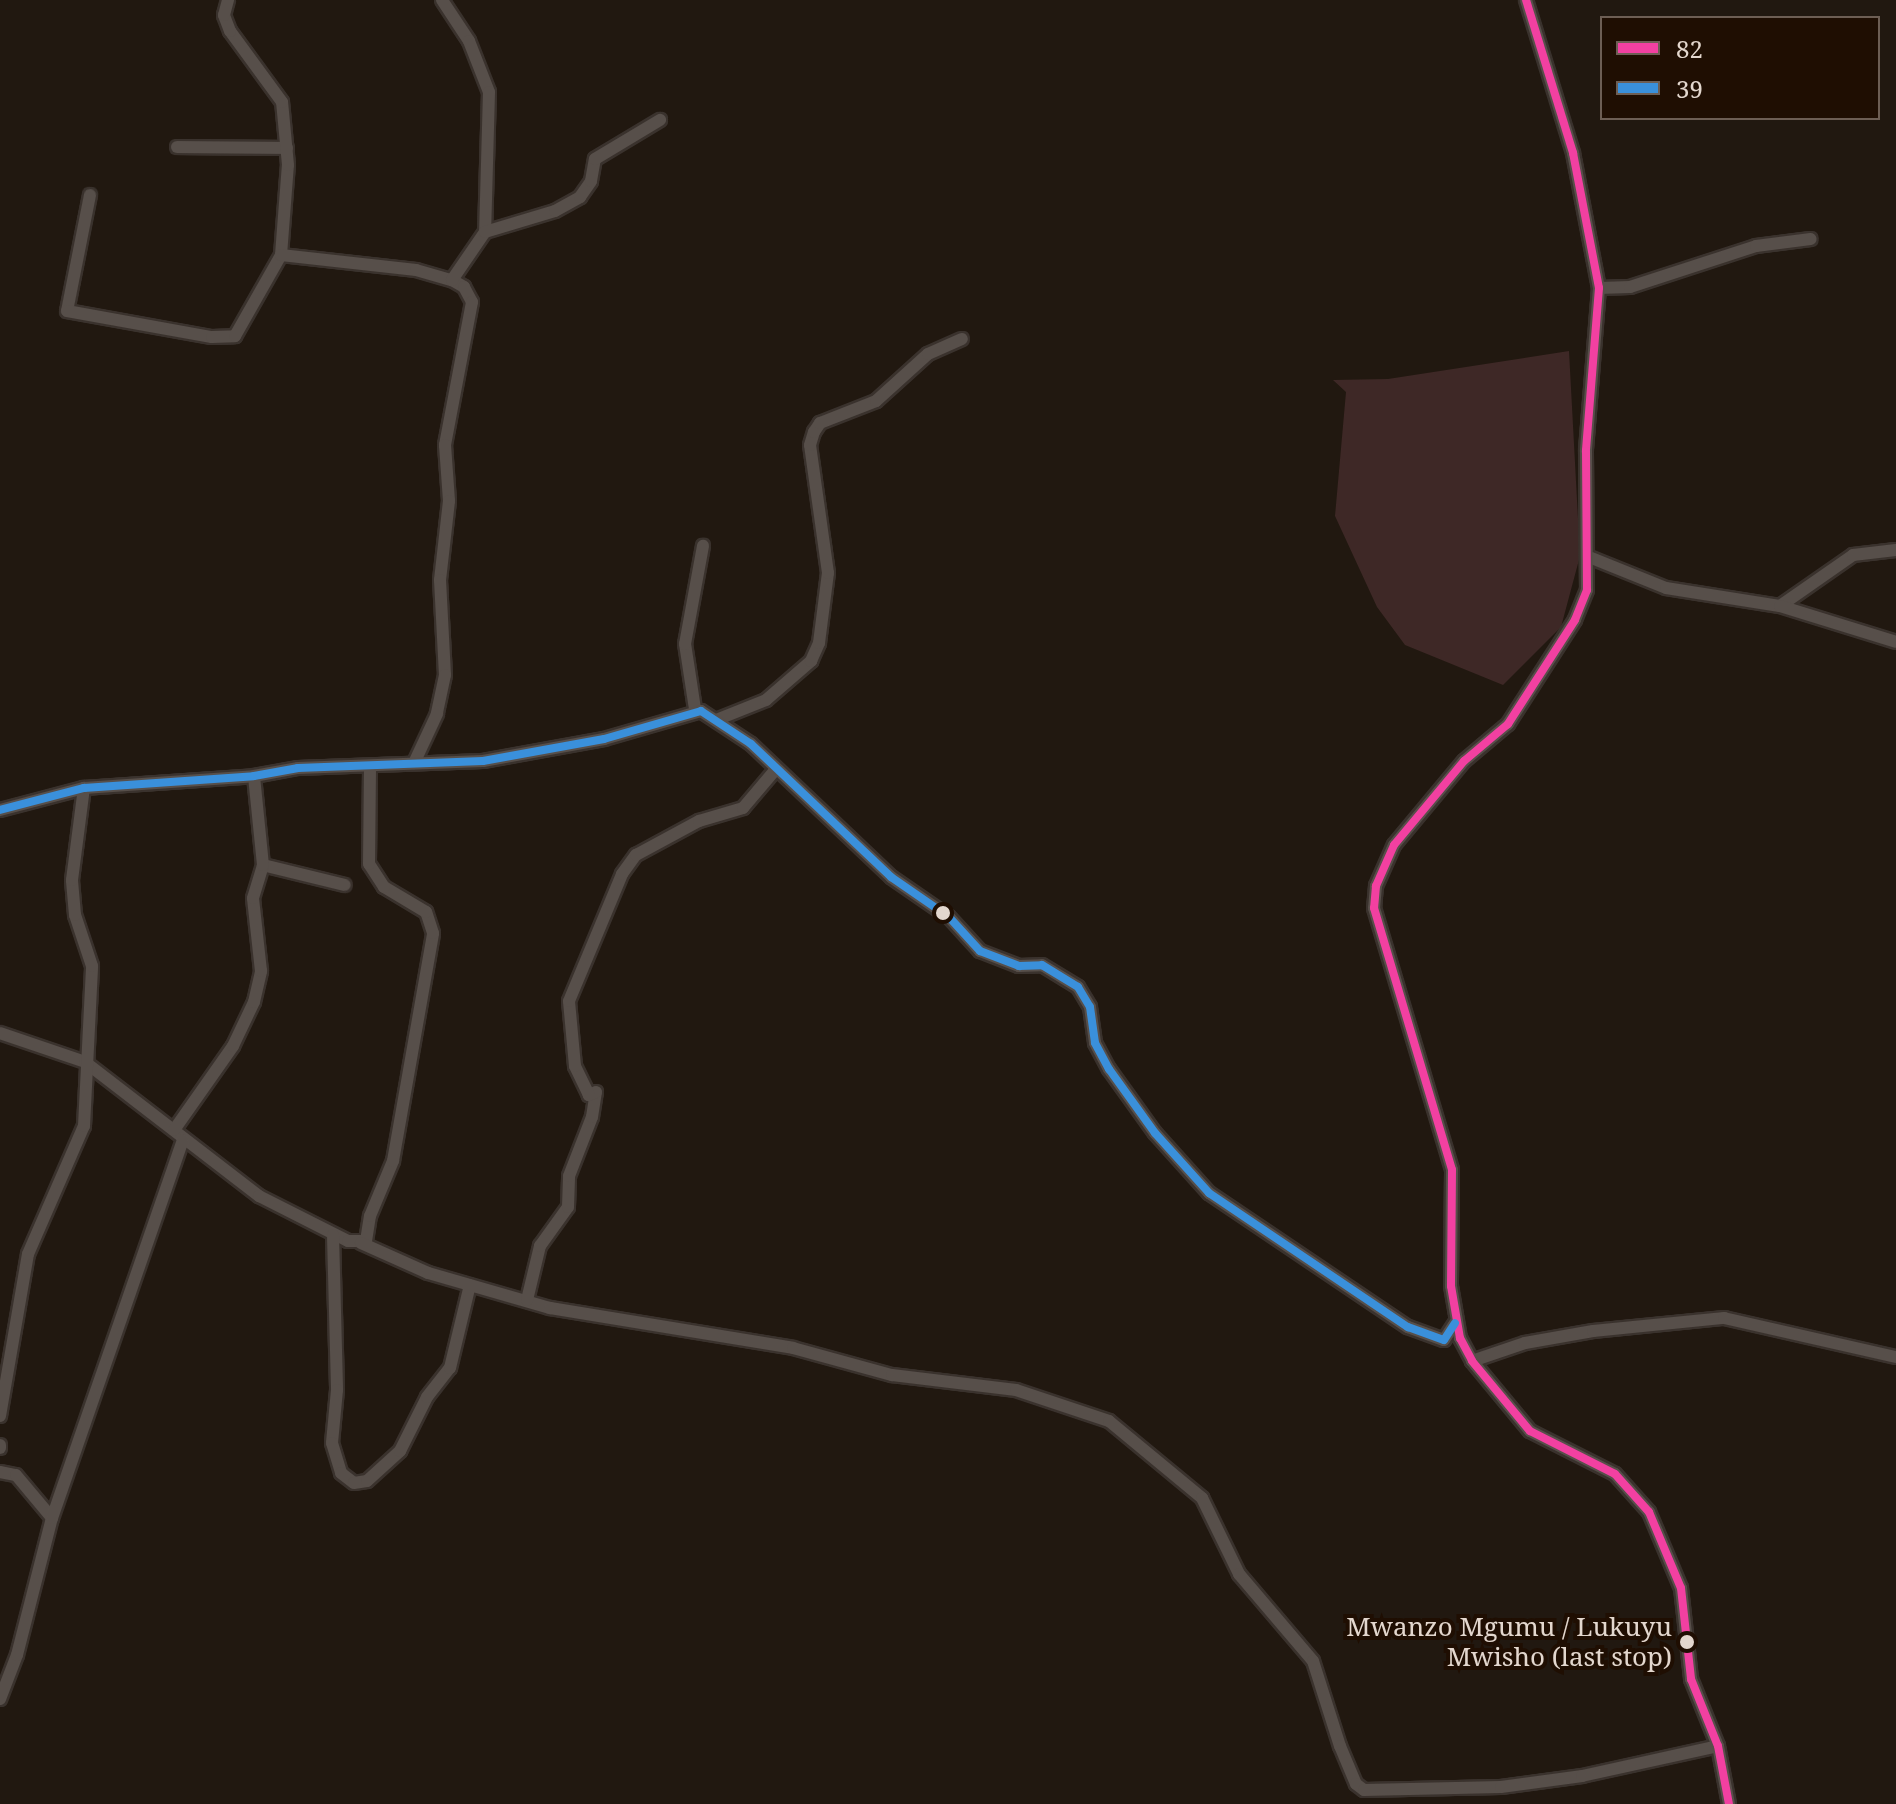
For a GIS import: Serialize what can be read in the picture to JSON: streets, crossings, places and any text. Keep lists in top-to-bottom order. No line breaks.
{"places":["Mwanzo Mgumu / Lukuyu Mwisho (last stop)"],"lines":["transit line 82","transit line 39"],"legend":["82","39"]}
